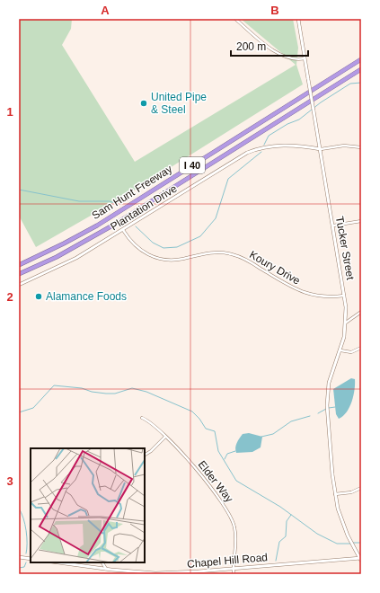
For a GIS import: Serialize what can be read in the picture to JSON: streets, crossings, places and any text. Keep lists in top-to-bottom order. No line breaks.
{"streets":{"highway":["I 40","Sam Hunt Freeway"],"street":["Plantation Drive","Tucker Street","Koury Drive","Elder Way","Chapel Hill Road"]},"crossings":[["Plantation Drive","Tucker Street"],["Plantation Drive","Koury Drive"],["Tucker Street","Koury Drive"],["Tucker Street","Chapel Hill Road"],["Elder Way","Chapel Hill Road"]],"places":["United Pipe & Steel","Alamance Foods"],"scale_bar":"200 m","grid":{"columns":["A","B"],"rows":["1","2","3"]}}
